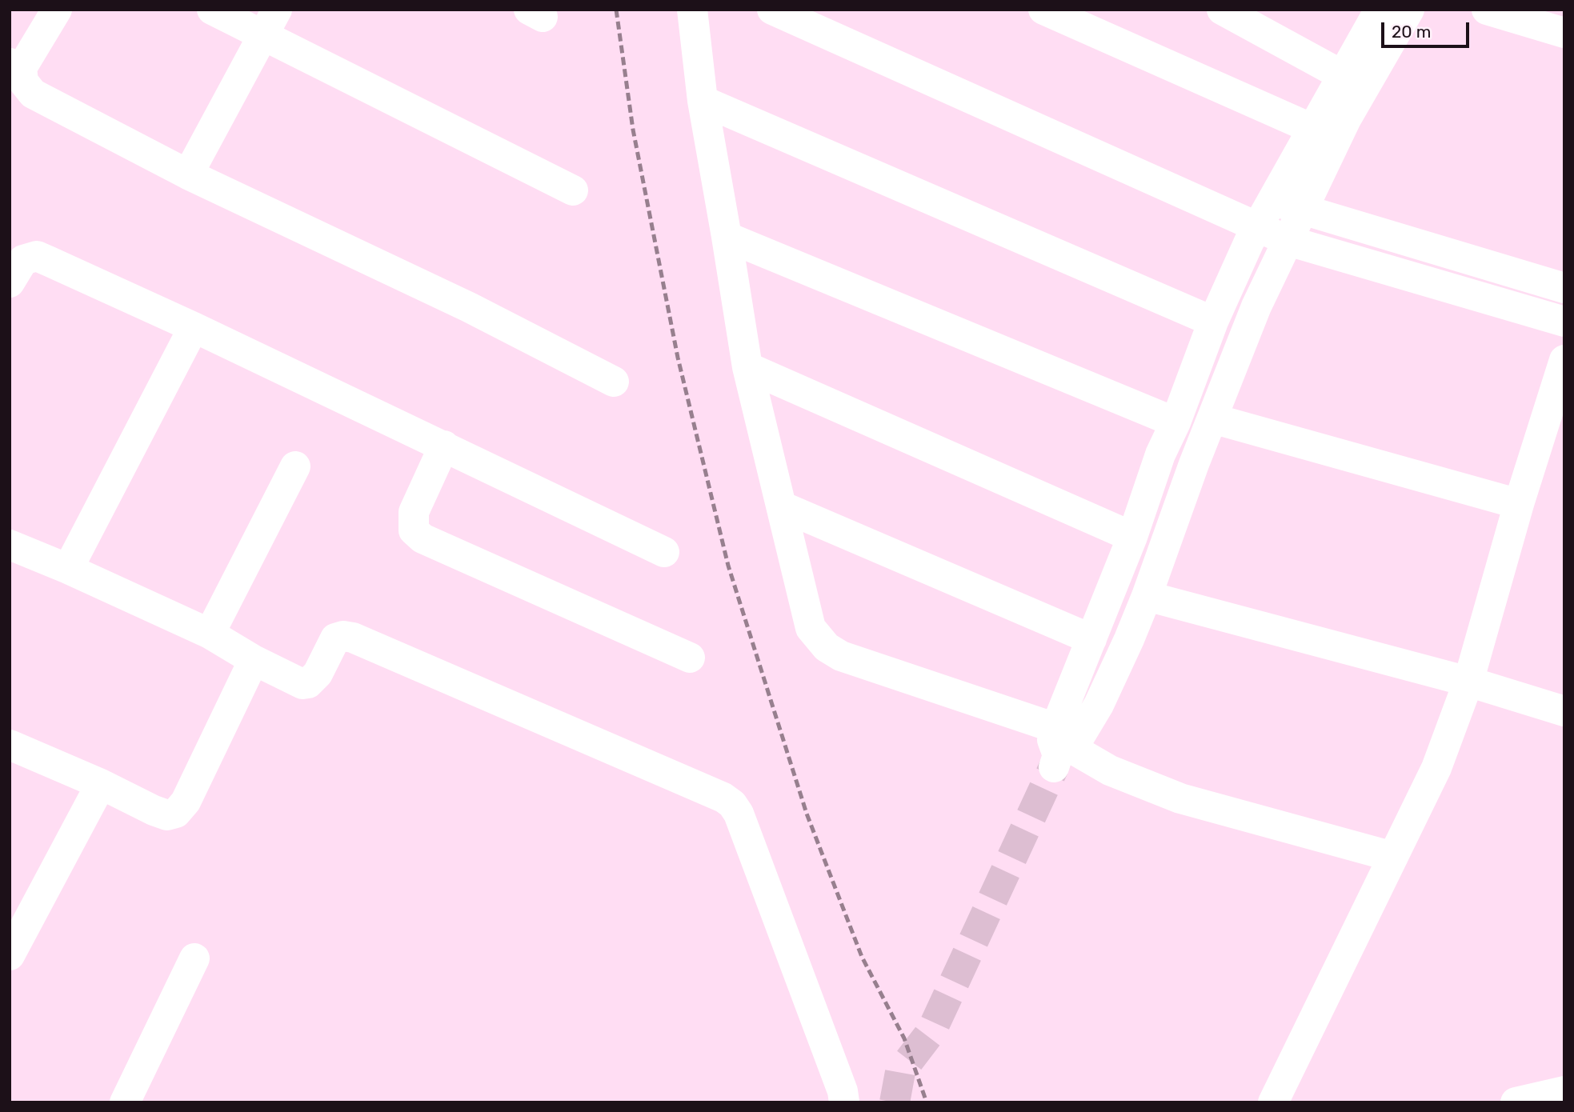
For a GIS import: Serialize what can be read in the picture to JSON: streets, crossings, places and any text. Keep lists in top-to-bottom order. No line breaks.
{"scale_bar":"20 m"}
